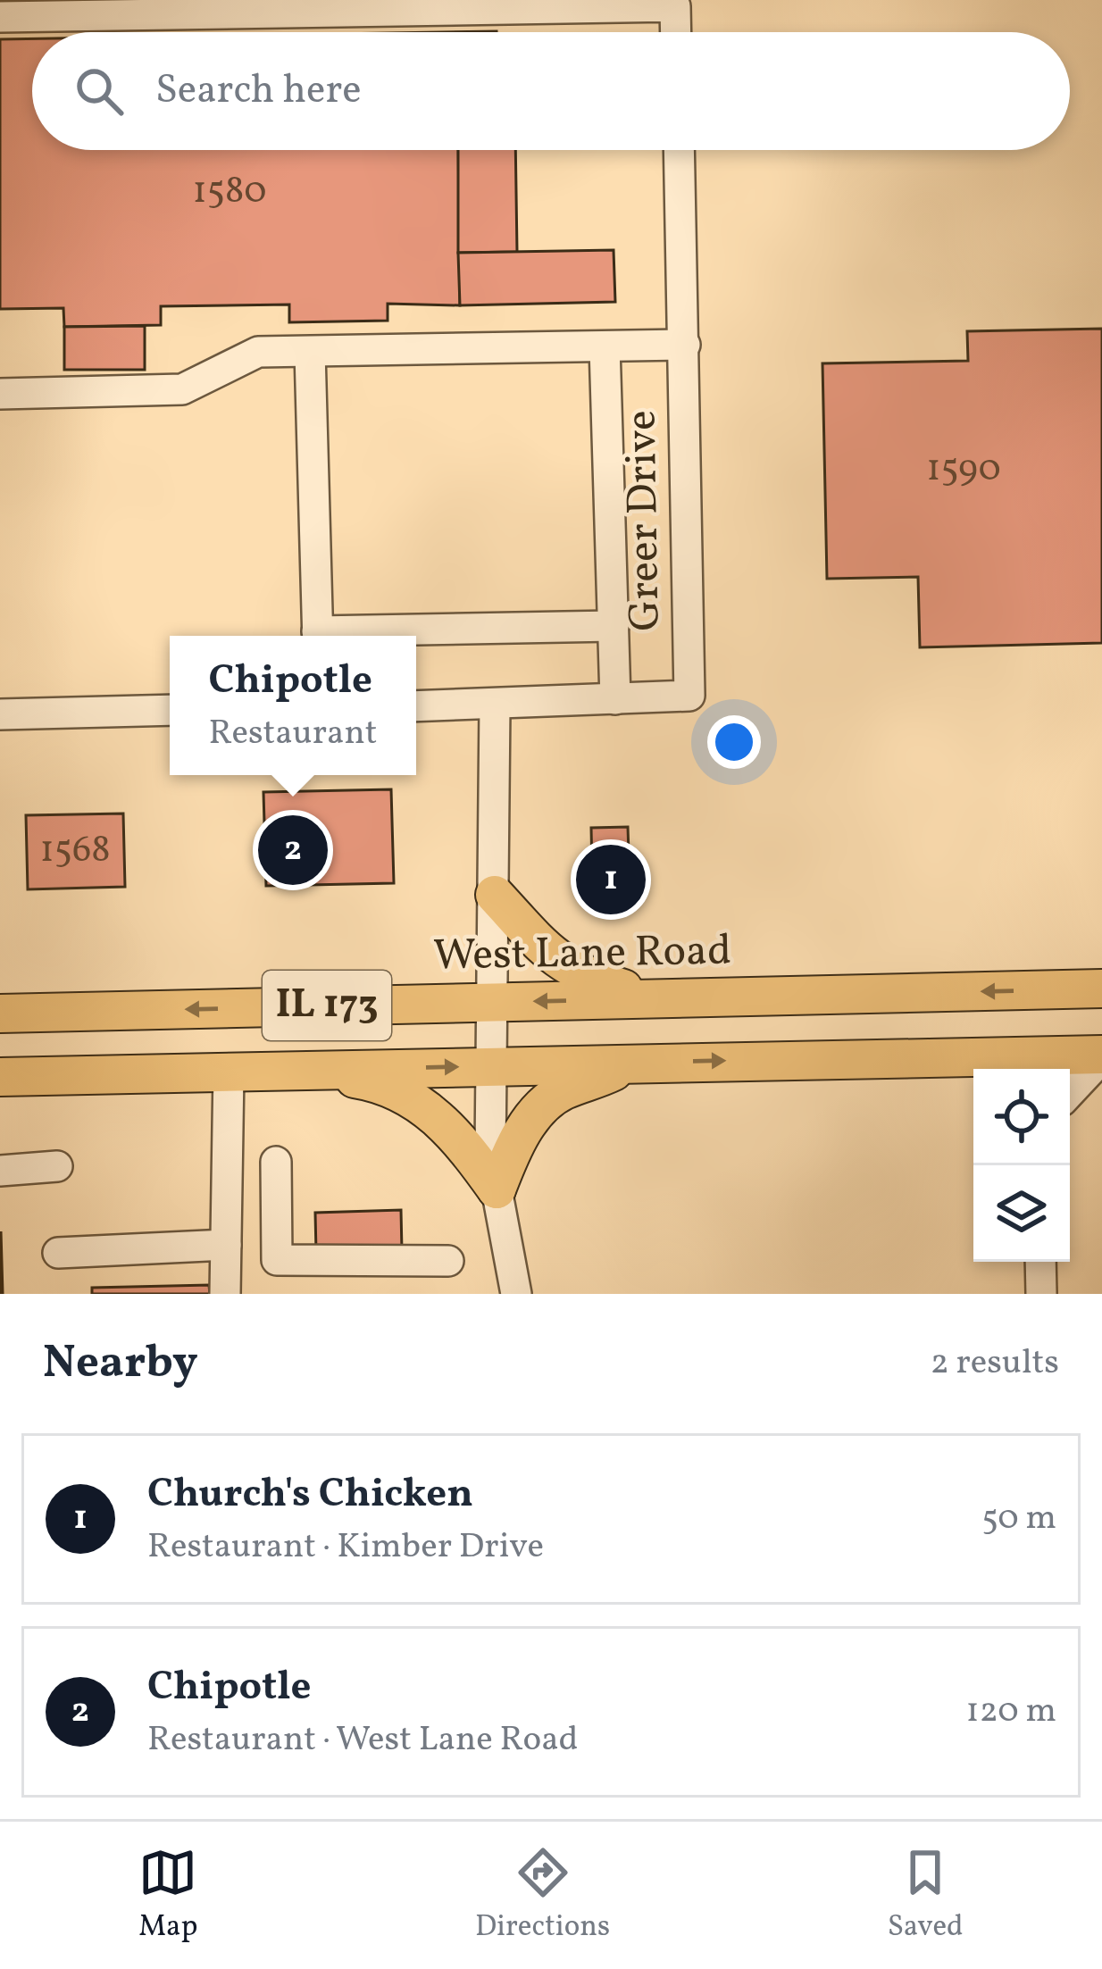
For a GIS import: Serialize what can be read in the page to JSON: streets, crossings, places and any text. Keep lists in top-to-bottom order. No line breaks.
{"streets":{"main road":["West Lane Road","IL 173"],"street":["Greer Drive"]},"house_numbers":["1580","1590","1568"],"page":{"search":"Search here","popup":["Chipotle","Restaurant"],"pins":["2","1"],"heading":["Nearby","2 results"],"list":[{"mark":"1","name":"Church's Chicken","note":"Restaurant · Kimber Drive","value":"50 m"},{"mark":"2","name":"Chipotle","note":"Restaurant · West Lane Road","value":"120 m"}],"nav":["Map","Directions","Saved"]}}
